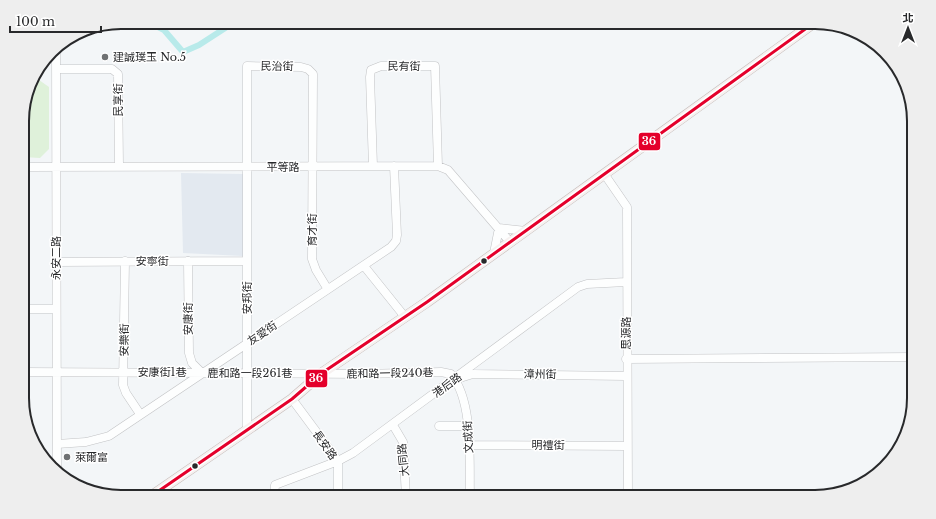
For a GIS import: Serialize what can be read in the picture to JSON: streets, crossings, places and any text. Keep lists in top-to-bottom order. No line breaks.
{"streets":{"street":["民治街","民有街","民享街","平等路","育才街","永安二路","安寧街","安邦街","安康街","友愛街","思源路","安樂街","安康街1巷","鹿和路一段261巷","鹿和路一段240巷","漳州街","港后路","文成街","長安路","明禮街","大同路"]},"crossings":[["民治街","平等路"],["民治街","育才街"],["民治街","安邦街"],["民有街","平等路"],["民享街","平等路"],["民享街","永安二路"],["平等路","育才街"],["平等路","永安二路"],["平等路","安邦街"],["平等路","友愛街"],["育才街","友愛街"],["永安二路","安寧街"],["永安二路","友愛街"],["永安二路","安康街1巷"],["安寧街","安邦街"],["安寧街","安康街"],["安寧街","安樂街"],["安邦街","友愛街"],["安邦街","鹿和路一段261巷"],["安康街","友愛街"],["安康街","安康街1巷"],["安康街","鹿和路一段261巷"],["友愛街","安樂街"],["友愛街","安康街1巷"],["友愛街","鹿和路一段261巷"],["思源路","漳州街"],["思源路","港后路"],["思源路","明禮街"],["安樂街","安康街1巷"],["安康街1巷","鹿和路一段261巷"],["鹿和路一段261巷","鹿和路一段240巷"],["鹿和路一段240巷","漳州街"],["鹿和路一段240巷","港后路"],["鹿和路一段240巷","文成街"],["漳州街","港后路"],["漳州街","文成街"],["港后路","文成街"],["港后路","長安路"],["港后路","大同路"],["文成街","明禮街"]],"places":["建誠璞玉 No.5","萊爾富"],"lines":["transit line 36"],"scale_bar":"100 m","north":"top"}
